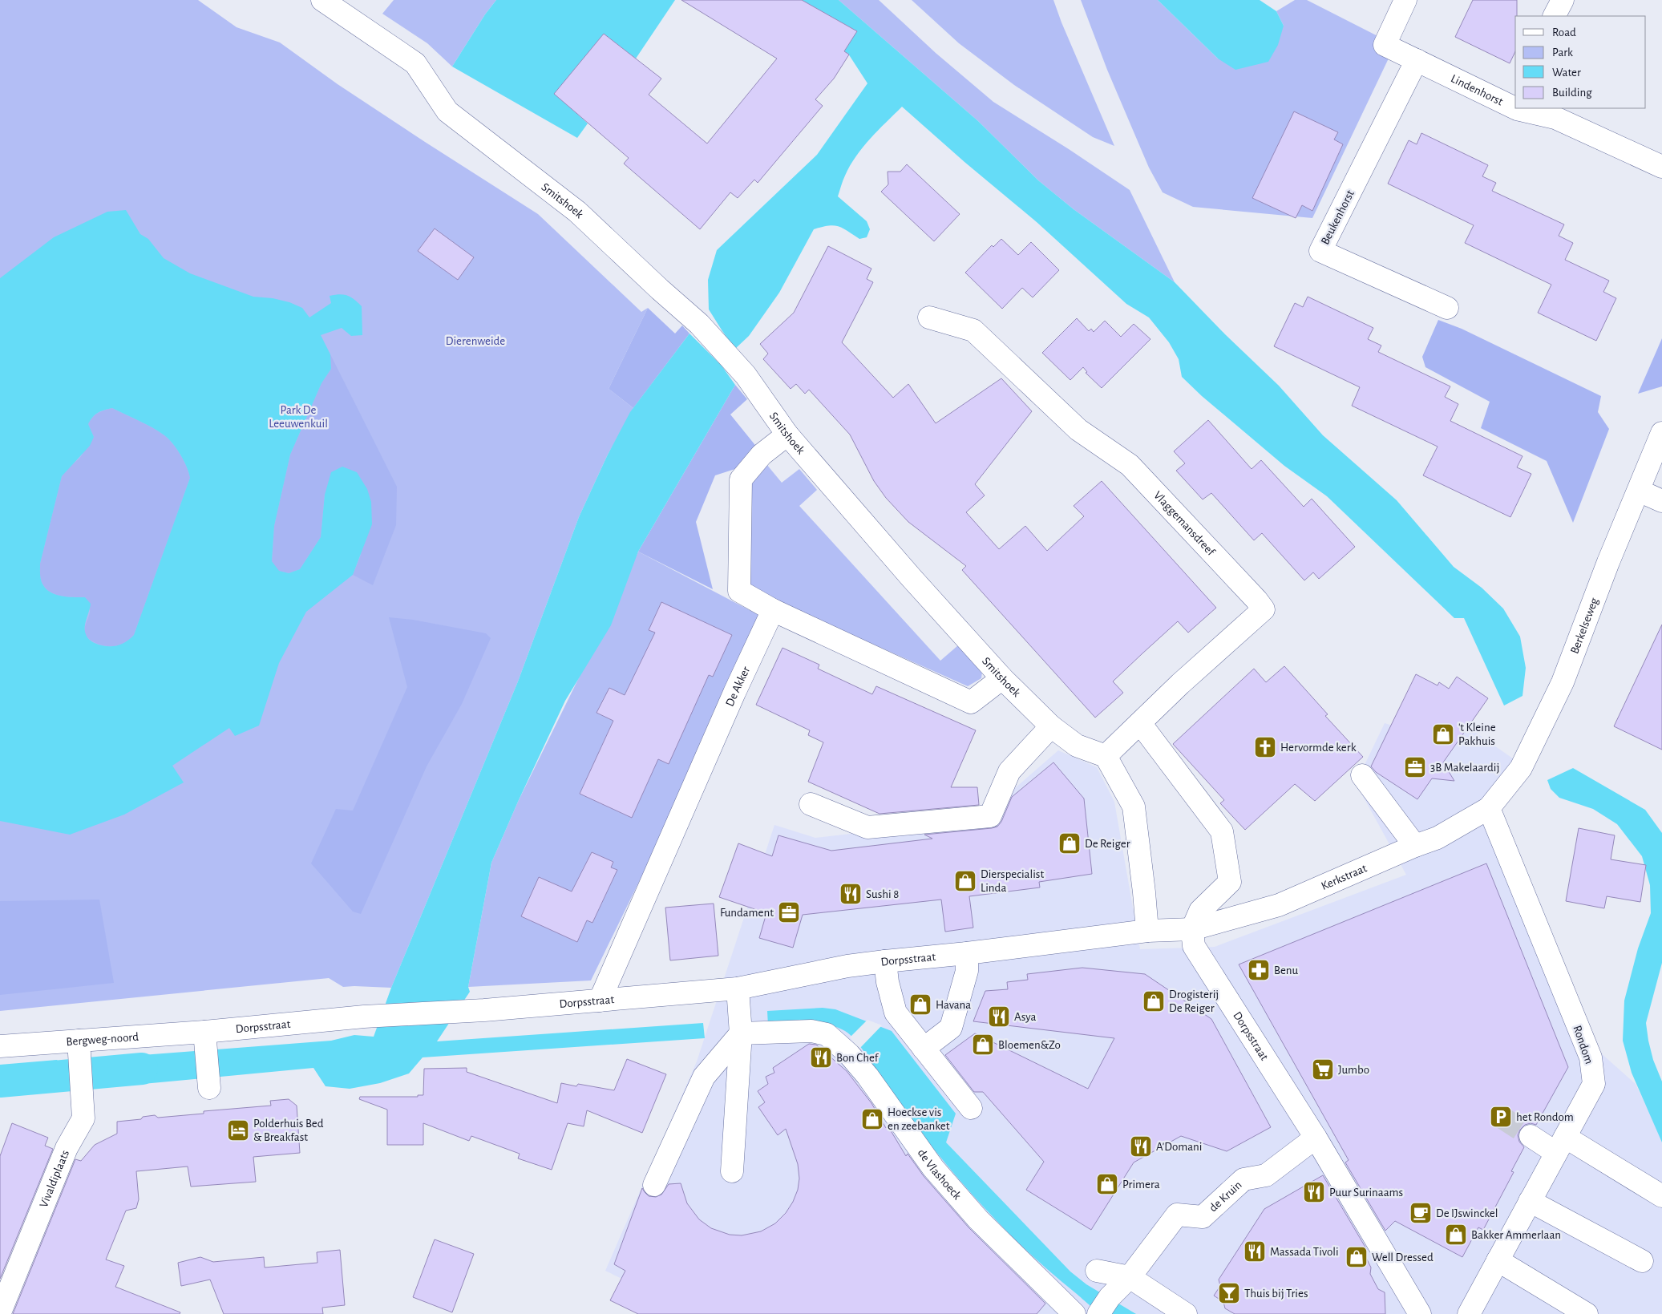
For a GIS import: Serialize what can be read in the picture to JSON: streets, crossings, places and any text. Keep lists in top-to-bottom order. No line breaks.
{"streets":{"street":["Lindenhorst","Smitshoek","Beukenhorst","Vlaggemansdreef","Berkelseweg","De Akker","Kerkstraat","Dorpsstraat","Bergweg-noord","Rondom","de Vlashoeck","Vivaldiplaats","de Kruin"]},"crossings":[["Lindenhorst","Beukenhorst"],["Smitshoek","Vlaggemansdreef"],["Berkelseweg","Kerkstraat"],["Berkelseweg","Rondom"],["De Akker","Dorpsstraat"],["Kerkstraat","Dorpsstraat"],["Kerkstraat","Rondom"],["Dorpsstraat","Bergweg-noord"],["Dorpsstraat","de Kruin"],["Bergweg-noord","Vivaldiplaats"]],"parks":["Dierenweide","Park De Leeuwenkuil"],"places":{"shop":["'t Kleine Pakhuis","De Reiger","Dierspecialist Linda","Drogisterij De Reiger","Havana","Bloemen&Zo","Hoeckse vis en zeebanket","Primera","Bakker Ammerlaan","Well Dressed"],"church":["Hervormde kerk"],"office":["3B Makelaardij","Fundament"],"restaurant":["Sushi 8","Asya","Bon Chef","A'Domani","Puur Surinaams","Massada Tivoli"],"pharmacy":["Benu"],"supermarket":["Jumbo"],"parking":["het Rondom"],"hotel":["Polderhuis Bed & Breakfast"],"cafe":["De IJswinckel"],"bar":["Thuis bij Tries"]},"legend":["Road","Park","Water","Building"]}
